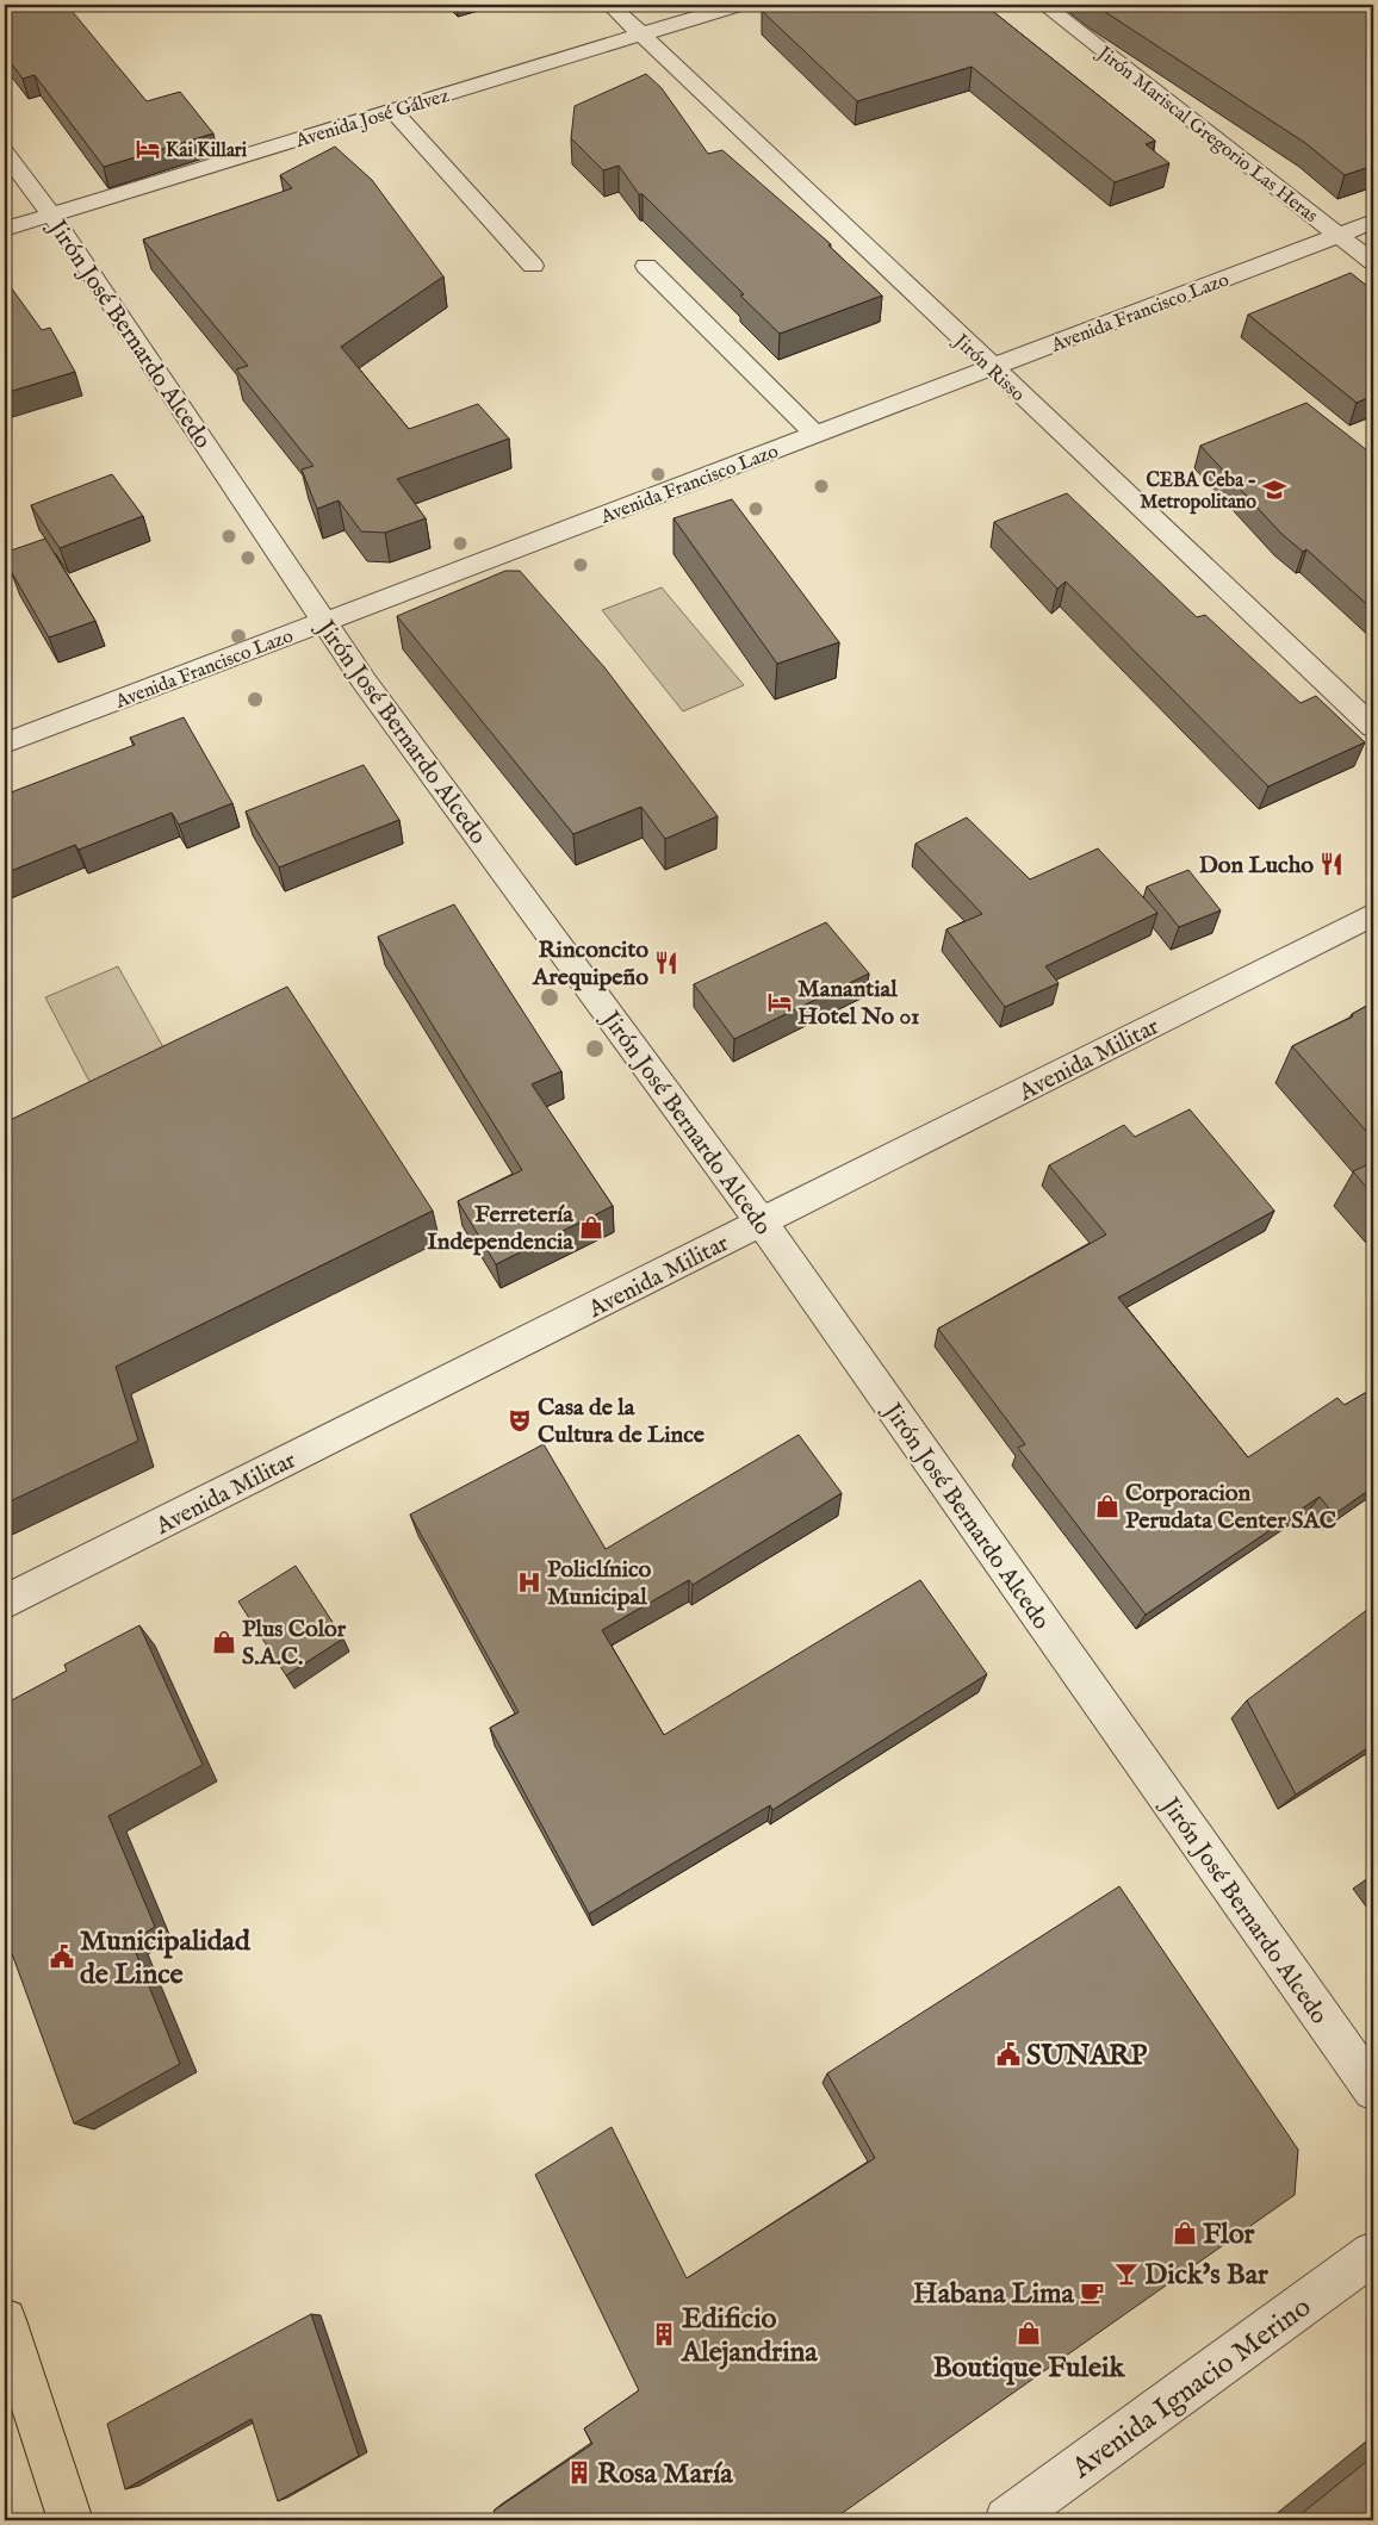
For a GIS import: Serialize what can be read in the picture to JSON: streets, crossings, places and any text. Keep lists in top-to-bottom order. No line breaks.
{"streets":{"street":["Avenida José Gálvez","Jirón Mariscal Gregorio Las Heras","Avenida Francisco Lazo","Jirón José Bernardo Alcedo","Jirón Risso","Avenida Militar","Avenida Ignacio Merino"]},"crossings":[["Avenida José Gálvez","Jirón José Bernardo Alcedo"],["Avenida José Gálvez","Jirón Risso"],["Jirón Mariscal Gregorio Las Heras","Avenida Francisco Lazo"],["Avenida Francisco Lazo","Jirón José Bernardo Alcedo"],["Avenida Francisco Lazo","Jirón Risso"],["Jirón José Bernardo Alcedo","Avenida Militar"]],"places":{"hotel":["Kai Killari","Manantial Hotel No 01"],"school or university":["CEBA Ceba - Metropolitano"],"restaurant":["Don Lucho","Rinconcito Arequipeño"],"shop":["Ferretería Independencia","Corporacion Perudata Center SAC","Plus Color S.A.C.","Flor","Boutique Fuleik"],"theatre":["Casa de la Cultura de Lince"],"hospital":["Policlínico Municipal"],"public building":["Municipalidad de Lince","SUNARP"],"bar":["Dick's Bar"],"cafe":["Habana Lima"],"building":["Edificio Alejandrina","Rosa María"]}}
